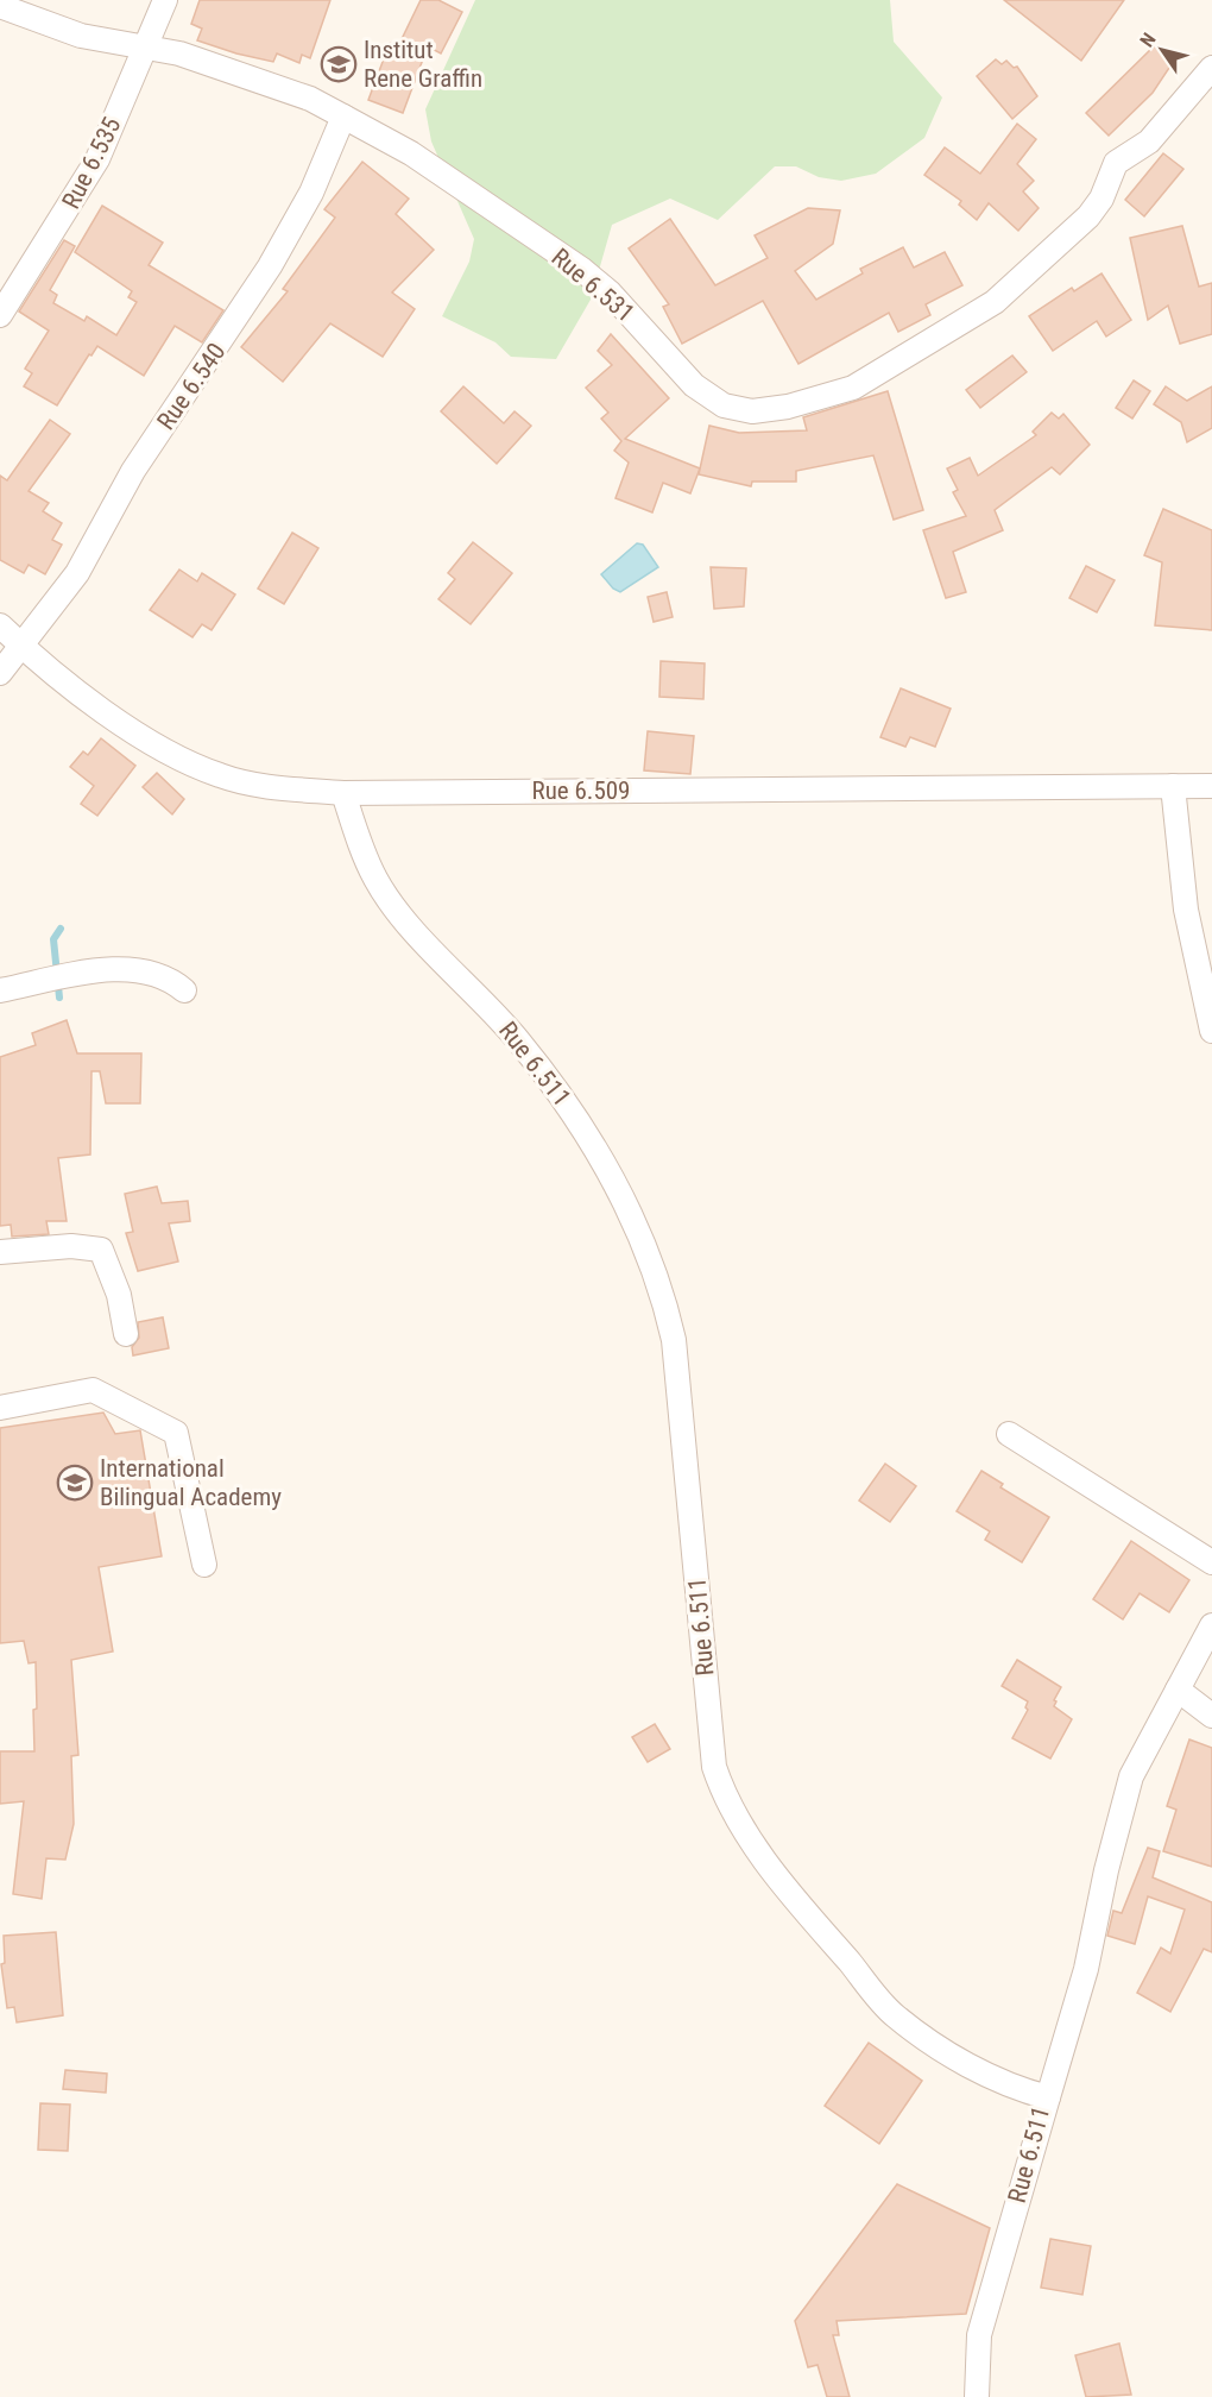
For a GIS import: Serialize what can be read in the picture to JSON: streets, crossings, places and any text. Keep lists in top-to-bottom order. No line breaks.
{"streets":{"street":["Rue 6.535","Rue 6.531","Rue 6.540","Rue 6.509","Rue 6.511"]},"crossings":[["Rue 6.535","Rue 6.531"],["Rue 6.531","Rue 6.540"],["Rue 6.540","Rue 6.509"],["Rue 6.509","Rue 6.511"]],"places":{"school or university":["Institut Rene Graffin","International Bilingual Academy"]},"north":"top left"}
